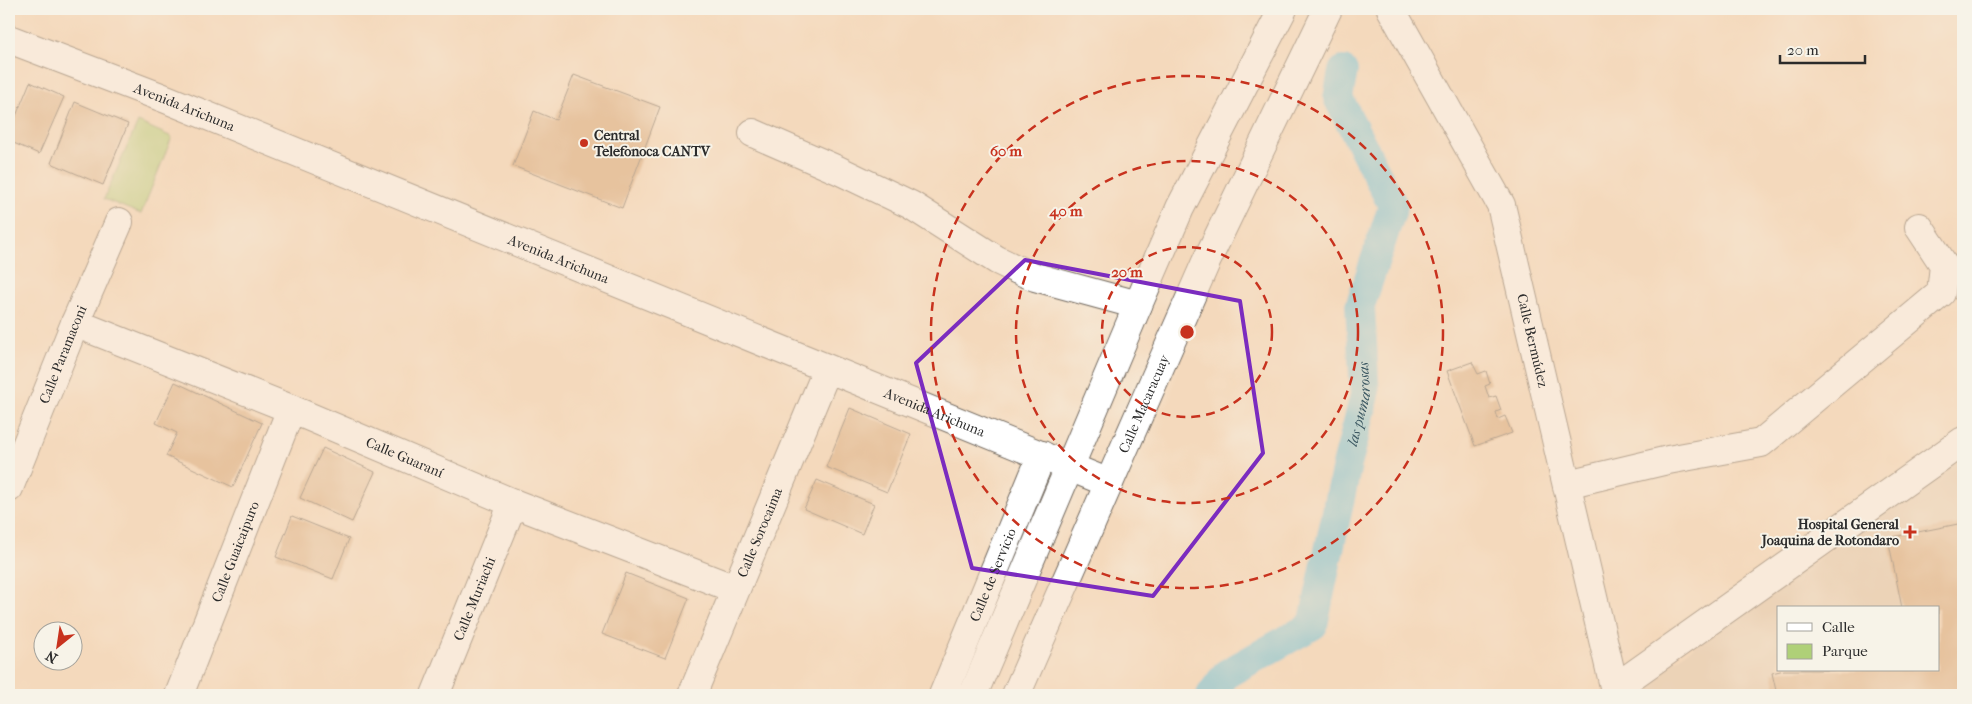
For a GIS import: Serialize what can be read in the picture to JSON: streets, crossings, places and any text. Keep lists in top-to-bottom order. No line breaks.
{"streets":{"street":["Avenida Arichuna","Calle Bermúdez","Calle Paramaconi","Calle Macaracuay","Calle Guaraní","Calle Sorocaima","Calle Guaicaipuro","Calle de Servicio","Calle Muriachi"]},"crossings":[["Avenida Arichuna","Calle Macaracuay"],["Avenida Arichuna","Calle Sorocaima"],["Avenida Arichuna","Calle de Servicio"],["Calle Paramaconi","Calle Guaraní"],["Calle Guaraní","Calle Sorocaima"],["Calle Guaraní","Calle Guaicaipuro"],["Calle Guaraní","Calle Muriachi"]],"water":["las pumarosas"],"places":{"other":["Central Telefonoca CANTV"],"health":["Hospital General Joaquina de Rotondaro"]},"legend":["Calle","Parque"],"scale_bar":"20 m","north":"bottom left","rings":["60 m","40 m","20 m"]}
